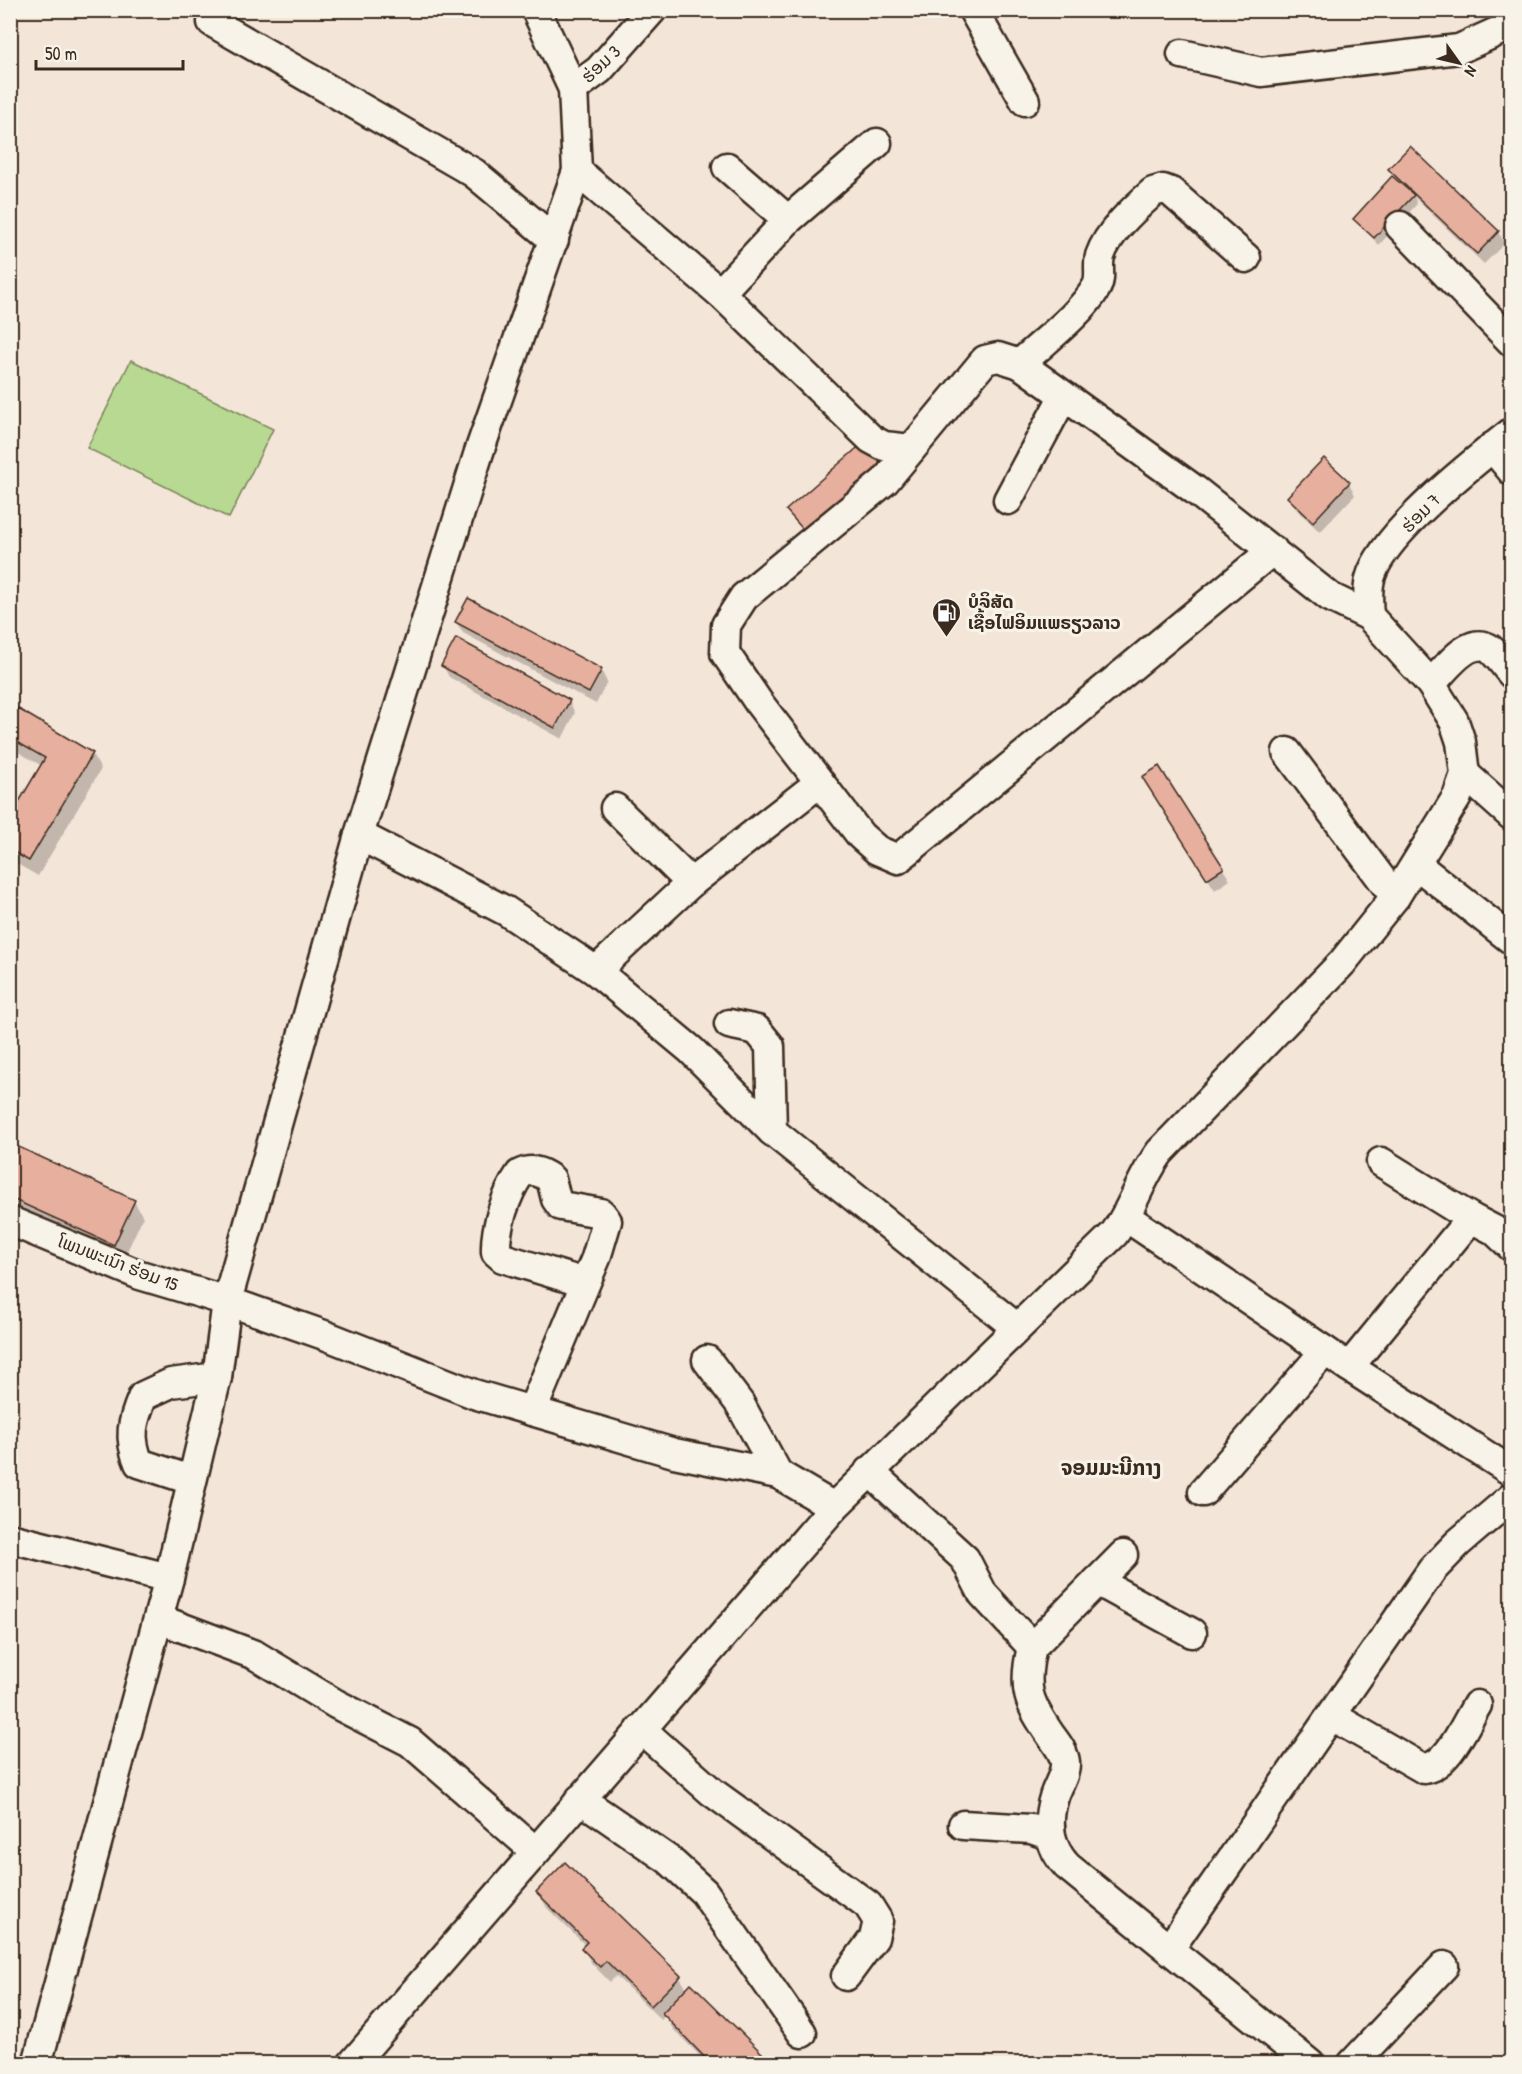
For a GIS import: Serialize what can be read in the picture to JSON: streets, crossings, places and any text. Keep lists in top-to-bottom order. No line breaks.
{"streets":{"street":["ຮ່ອມ 3","ຮ່ອມ 7","ໂພນພະເນົາ ຮ່ອມ 15"]},"districts":["ຈອມມະນີກາງ"],"places":{"fuel station":["ບໍລິສັດ ເຊື້ອໄຟອິມແພຣຽວລາວ"]},"scale_bar":"50 m","north":"bottom right"}
